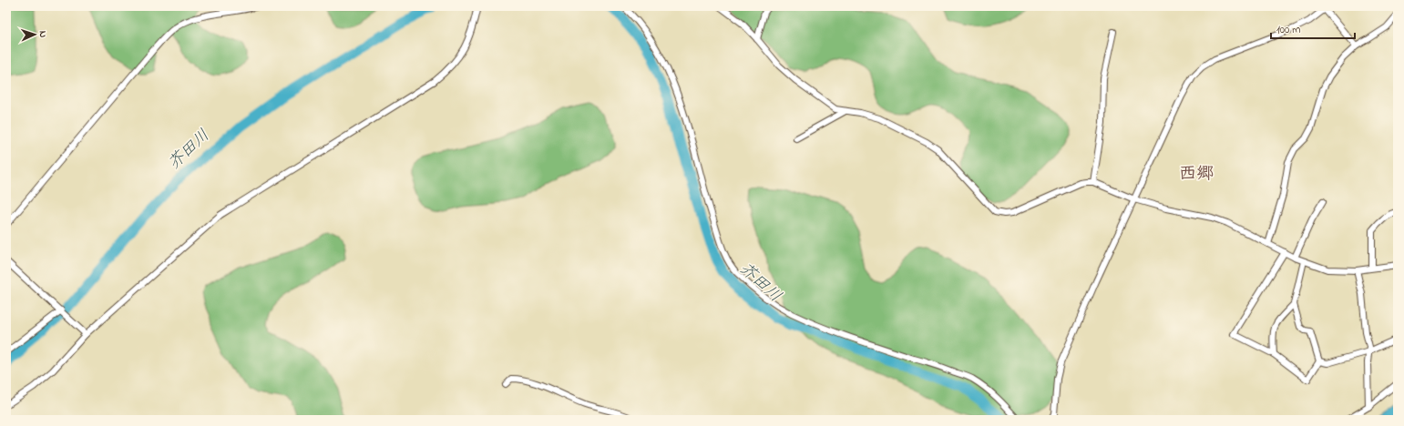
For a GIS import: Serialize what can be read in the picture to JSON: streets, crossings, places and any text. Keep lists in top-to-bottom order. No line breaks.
{"districts":["西郷"],"water":["芥田川"],"scale_bar":"100 m","north":"right"}
